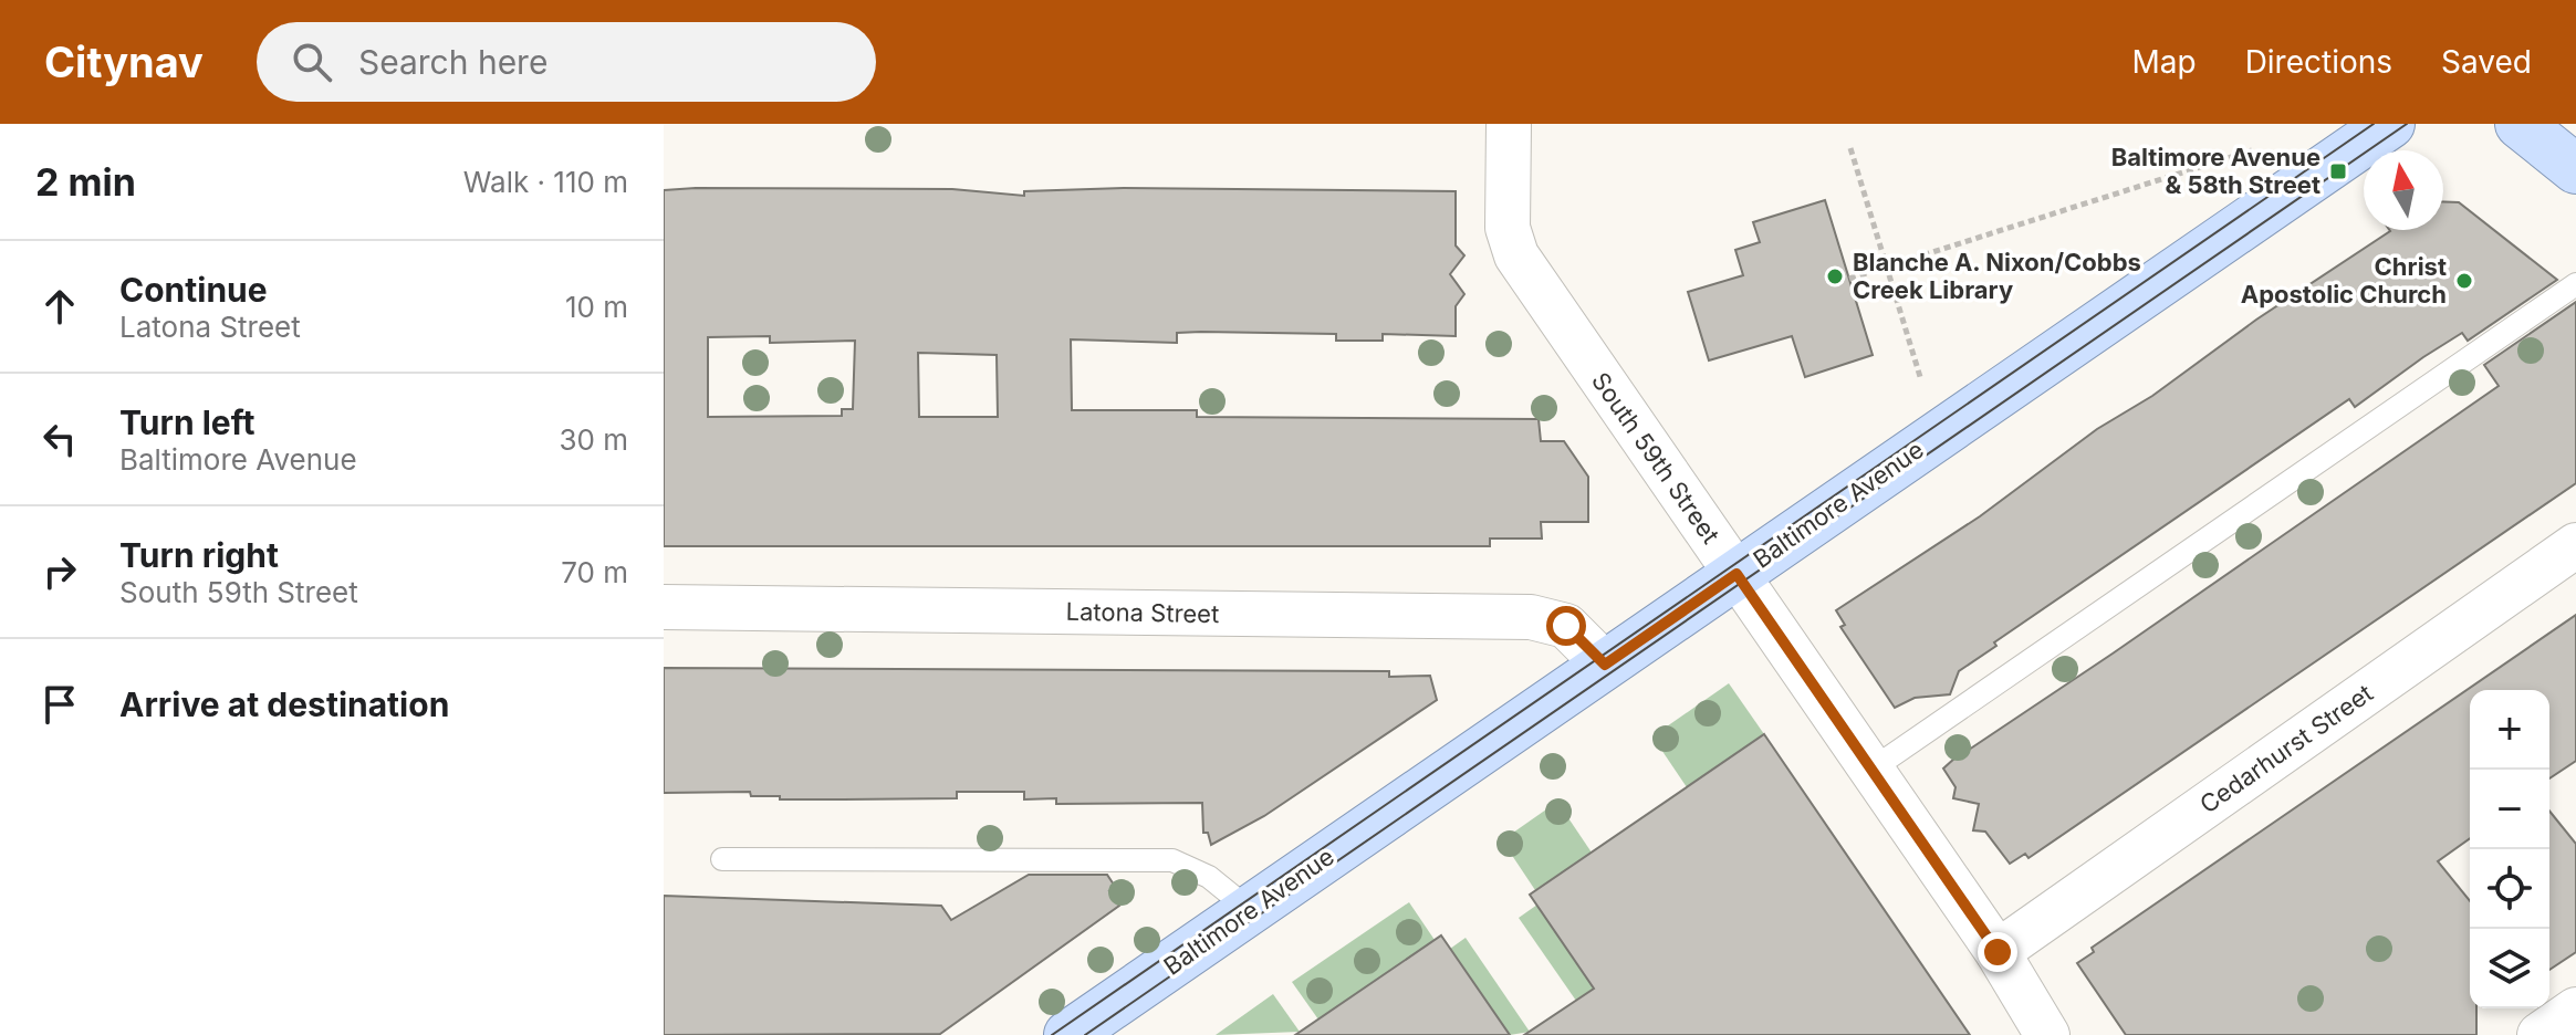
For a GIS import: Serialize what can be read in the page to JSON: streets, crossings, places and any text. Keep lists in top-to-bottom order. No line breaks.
{"streets":{"main road":["Baltimore Avenue"],"street":["South 59th Street","Latona Street","Cedarhurst Street"]},"crossings":[["South 59th Street","Baltimore Avenue"],["South 59th Street","Cedarhurst Street"],["Baltimore Avenue","Latona Street"]],"places":{"transit":["Baltimore Avenue & 58th Street"],"other":["Blanche A. Nixon/Cobbs Creek Library","Christ Apostolic Church"]},"north":"top","page":{"header":"Citynav","search":"Search here","nav":["Map","Directions","Saved"],"heading":["2 min","Walk · 110 m"],"list":[["Continue","Latona Street","10 m"],["Turn left","Baltimore Avenue","30 m"],["Turn right","South 59th Street","70 m"],"Arrive at destination"],"map_buttons":["+","−"]}}
